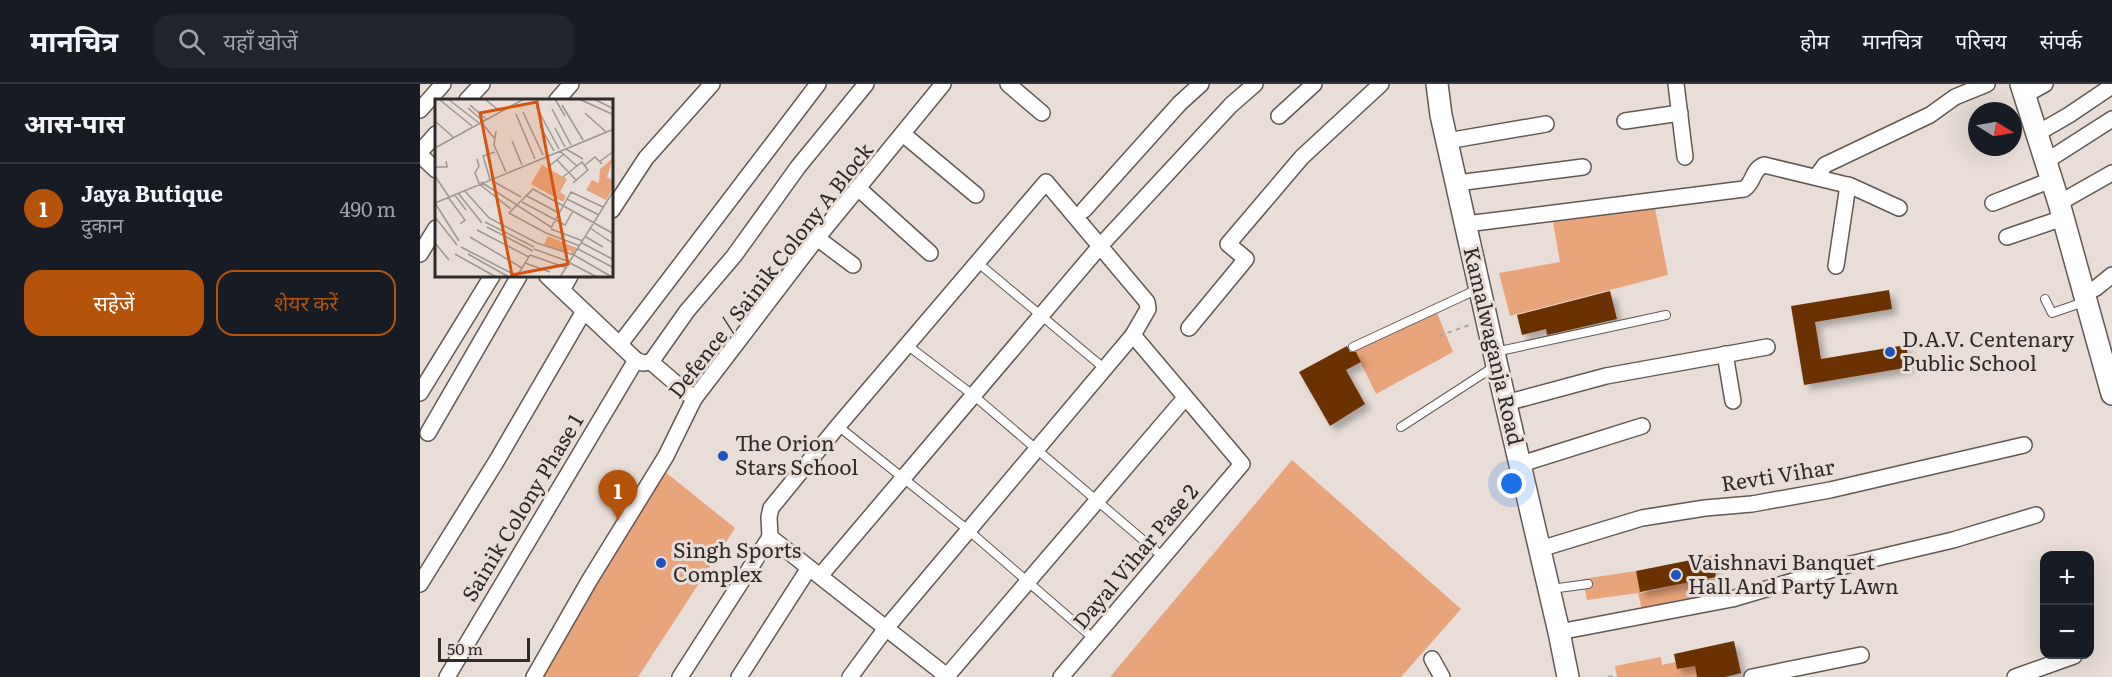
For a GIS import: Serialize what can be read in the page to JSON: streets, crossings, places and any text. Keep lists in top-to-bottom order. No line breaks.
{"streets":{"main road":["Kamalwaganja Road"],"street":["Defence / Sainik Colony A Block","Revti Vihar","Sainik Colony Phase 1","Dayal Vihar Pase 2"]},"crossings":[["Kamalwaganja Road","Revti Vihar"]],"places":["D.A.V. Centenary Public School","The Orion Stars School","Singh Sports Complex","Vaishnavi Banquet Hall And Party LAwn"],"scale_bar":"50 m","north":"right","page":{"header":"मानचित्र","search":"यहाँ खोजें","nav":["होम","मानचित्र","परिचय","संपर्क"],"heading":"आस-पास","list":[{"mark":"1","name":"Jaya Butique","note":"दुकान","value":"490 m"}],"buttons":["सहेजें","शेयर करें"],"pins":"1","map_buttons":["+","−"],"scale":"50 m"}}
